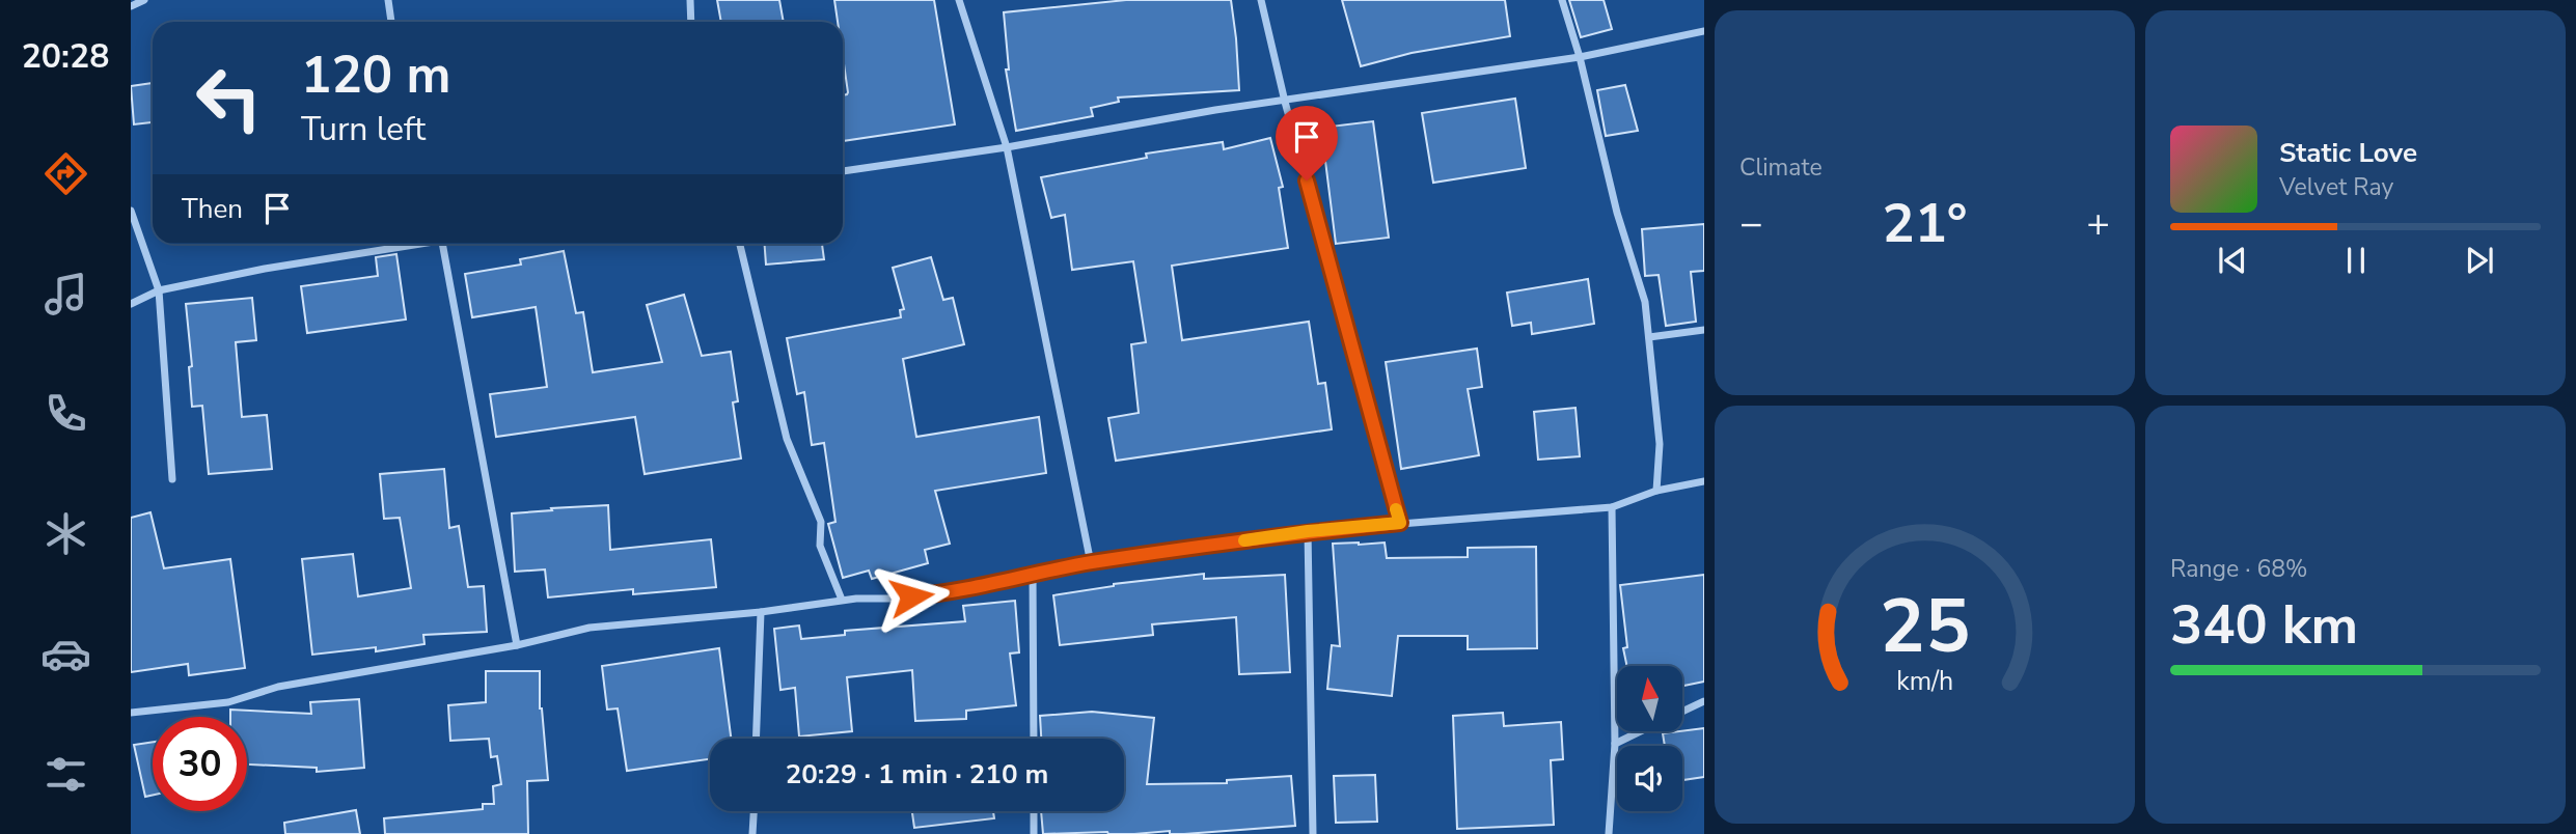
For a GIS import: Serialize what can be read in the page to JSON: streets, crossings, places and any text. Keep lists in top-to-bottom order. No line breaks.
{"north":"top","page":{"tabs":"20:28","tile":["Climate",["Range · 68%","340 km"]],"turn":["120 m","Turn left"],"song":["Static Love","Velvet Ray"],"then":"Then","heat":["−","21°","+"],"limit":"30","trip":"20:29 · 1 min · 210 m","gauge":["25","km/h"]}}
